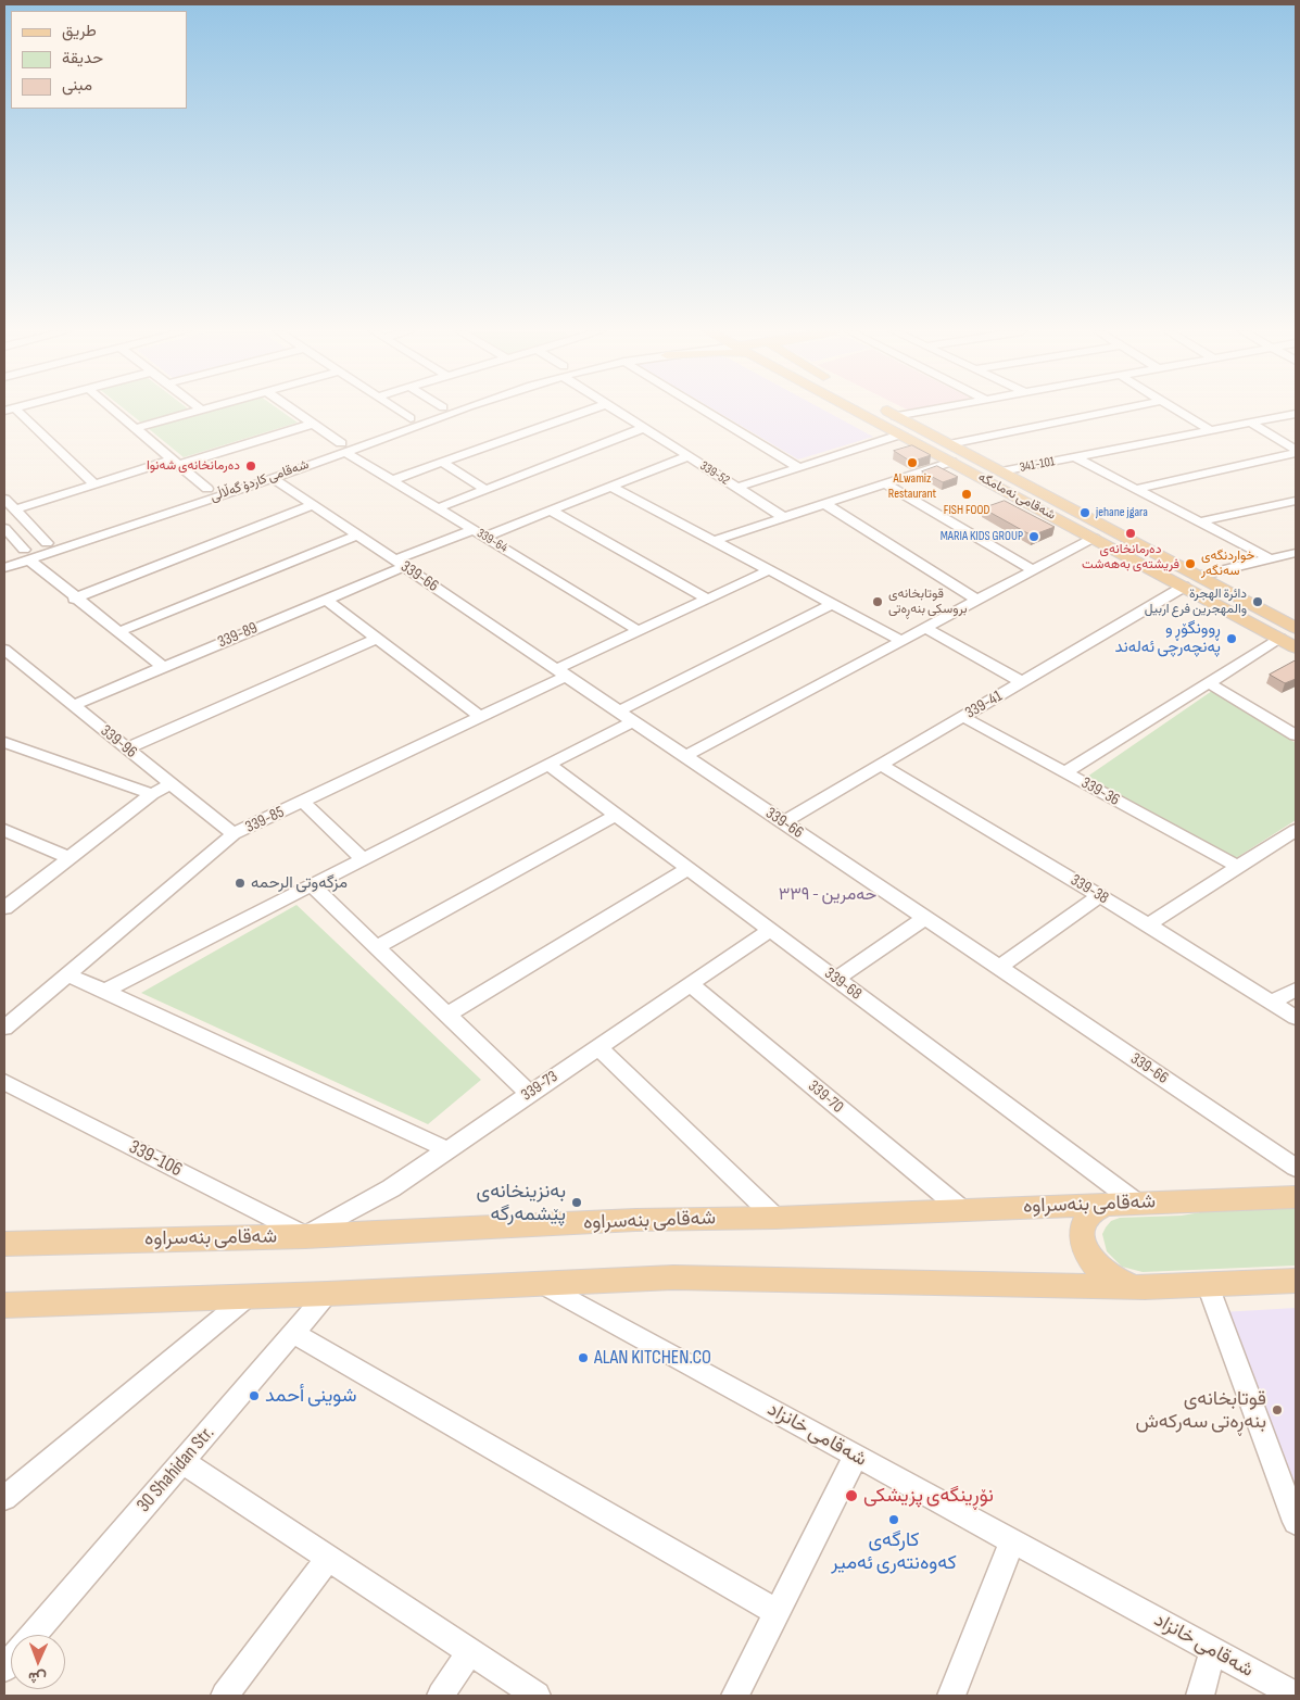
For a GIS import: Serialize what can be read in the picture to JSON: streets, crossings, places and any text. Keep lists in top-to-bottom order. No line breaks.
{"streets":{"main road":["شەقامی نەمامگە","شەقامی بنەسراوە"],"street":["341-101","339-52","شەقامی کاردۆ گەڵاڵی","339-64","339-66","339-89","339-41","339-96","339-36","339-85","339-38","339-68","339-73","339-70","339-106","شەقامی خانزاد","30 Shahidan Str."]},"crossings":[["341-101","شەقامی نەمامگە"],["شەقامی کاردۆ گەڵاڵی","339-64"],["شەقامی کاردۆ گەڵاڵی","339-66"],["شەقامی نەمامگە","339-41"],["339-64","339-89"],["339-64","339-85"],["339-66","339-89"],["339-66","339-41"],["339-66","339-85"],["339-89","339-96"],["339-41","339-36"],["339-41","339-38"],["339-96","339-85"],["339-68","339-73"],["339-68","شەقامی بنەسراوە"],["339-73","339-70"],["339-73","339-106"],["339-73","شەقامی بنەسراوە"],["339-70","شەقامی بنەسراوە"],["339-106","شەقامی بنەسراوە"]],"districts":["حەمرین - ٣٣٩"],"places":["ALwamiz Restaurant","دەرمانخانەی شەنوا","FISH FOOD","jehane jgara","دەرمانخانەی فریشتەی بەهەشت","MARIA KIDS GROUP","خواردنگەی سەنگەر","قوتابخانەی بروسکی بنەڕەتی","دائرة الهجرة والمهجرين فرع اربيل","ڕوونگۆڕ و پەنچەرچی ئەلەند","مزگەوتی الرحمە","به‌نزینخانه‌ی پێشمه‌رگه","ALAN KITCHEN.CO","شوینی أحمد","قوتابخانەی بنەڕەتی سەرکەش","نۆڕینگەی پزیشکی","کارگەی کەوەنتەری ئەمیر"],"legend":["طريق","حديقة","مبنى"],"north":"bottom"}
